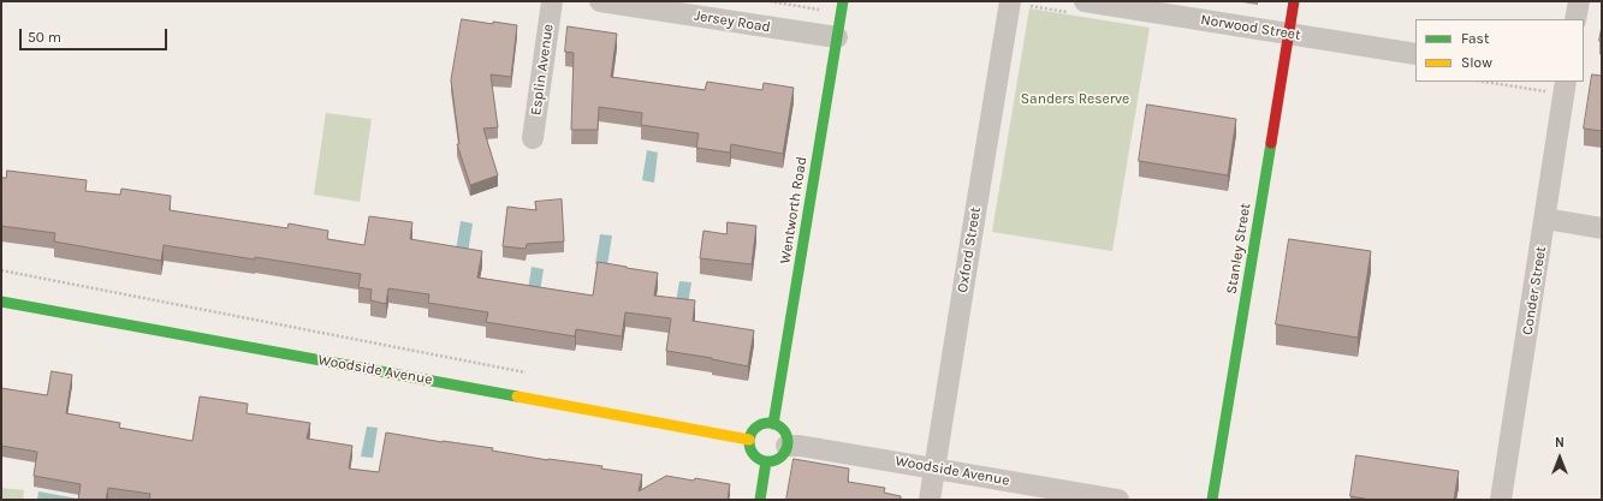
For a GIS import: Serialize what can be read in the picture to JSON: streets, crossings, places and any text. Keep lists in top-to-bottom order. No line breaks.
{"streets":{"street":["Jersey Road","Norwood Street","Esplin Avenue","Wentworth Road","Stanley Street","Oxford Street","Conder Street","Woodside Avenue"]},"crossings":[["Jersey Road","Wentworth Road"],["Norwood Street","Stanley Street"],["Wentworth Road","Woodside Avenue"],["Oxford Street","Woodside Avenue"]],"parks":["Sanders Reserve"],"legend":["Fast","Slow"],"scale_bar":"50 m","north":"top"}
